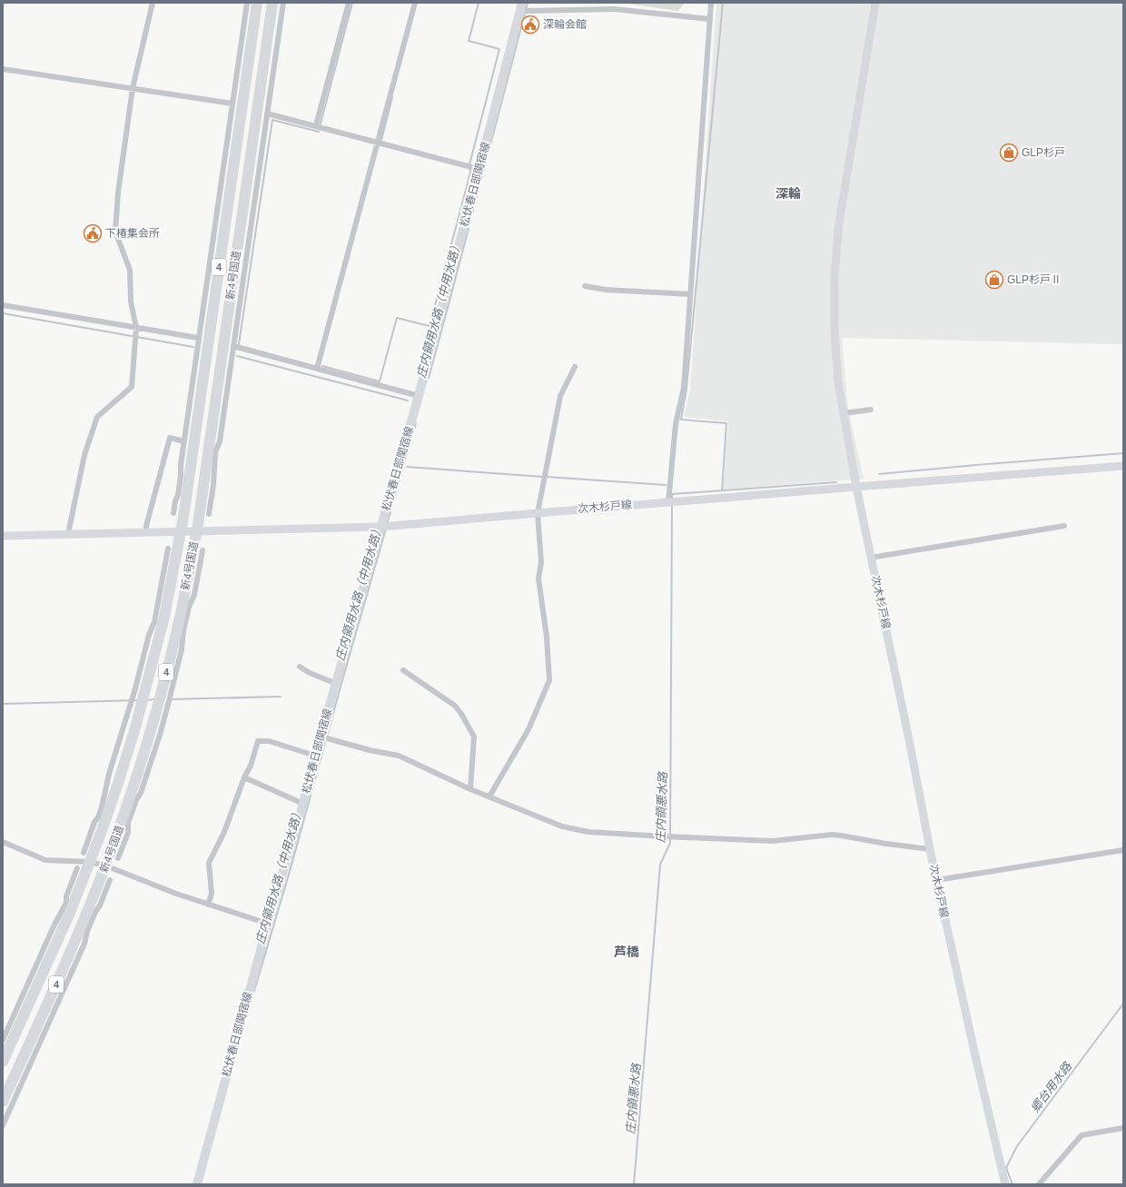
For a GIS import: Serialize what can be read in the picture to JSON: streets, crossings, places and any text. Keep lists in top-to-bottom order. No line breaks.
{"streets":{"highway":["4","新4号国道"],"main road":["松伏春日部関宿線","次木杉戸線"]},"crossings":[["松伏春日部関宿線","次木杉戸線"],["新4号国道","次木杉戸線"]],"districts":["深輪","芦橋"],"water":["庄内領用水路（中用水路）","庄内領悪水路","郷台用水路"],"places":{"public building":["深輪会館","下椿集会所"],"shop":["GLP杉戸","GLP杉戸Ⅱ"]}}
